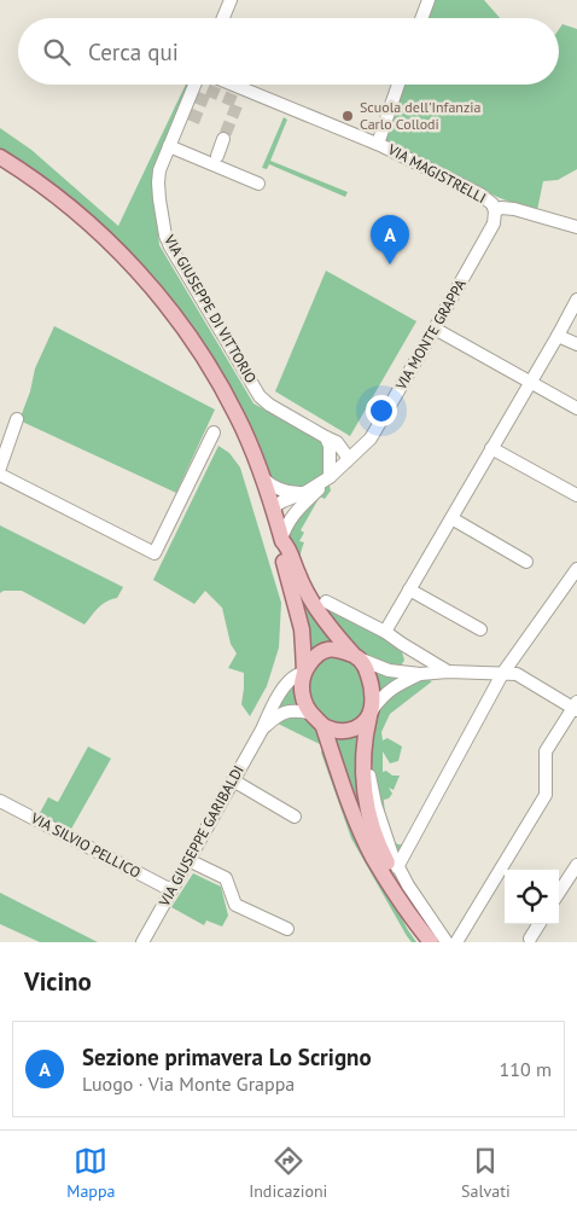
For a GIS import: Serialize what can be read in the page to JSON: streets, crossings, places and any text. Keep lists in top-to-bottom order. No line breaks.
{"streets":{"street":["VIA MAGISTRELLI","VIA GIUSEPPE DI VITTORIO","VIA MONTE GRAPPA","VIA GIUSEPPE GARIBALDI","VIA SILVIO PELLICO"]},"crossings":[["VIA MAGISTRELLI","VIA MONTE GRAPPA"],["VIA GIUSEPPE DI VITTORIO","VIA MONTE GRAPPA"],["VIA GIUSEPPE GARIBALDI","VIA SILVIO PELLICO"]],"places":["Scuola dell'Infanzia Carlo Collodi"],"page":{"search":"Cerca qui","pins":"A","heading":"Vicino","list":[{"mark":"A","name":"Sezione primavera Lo Scrigno","note":"Luogo · Via Monte Grappa","value":"110 m"}],"nav":["Mappa","Indicazioni","Salvati"]}}
